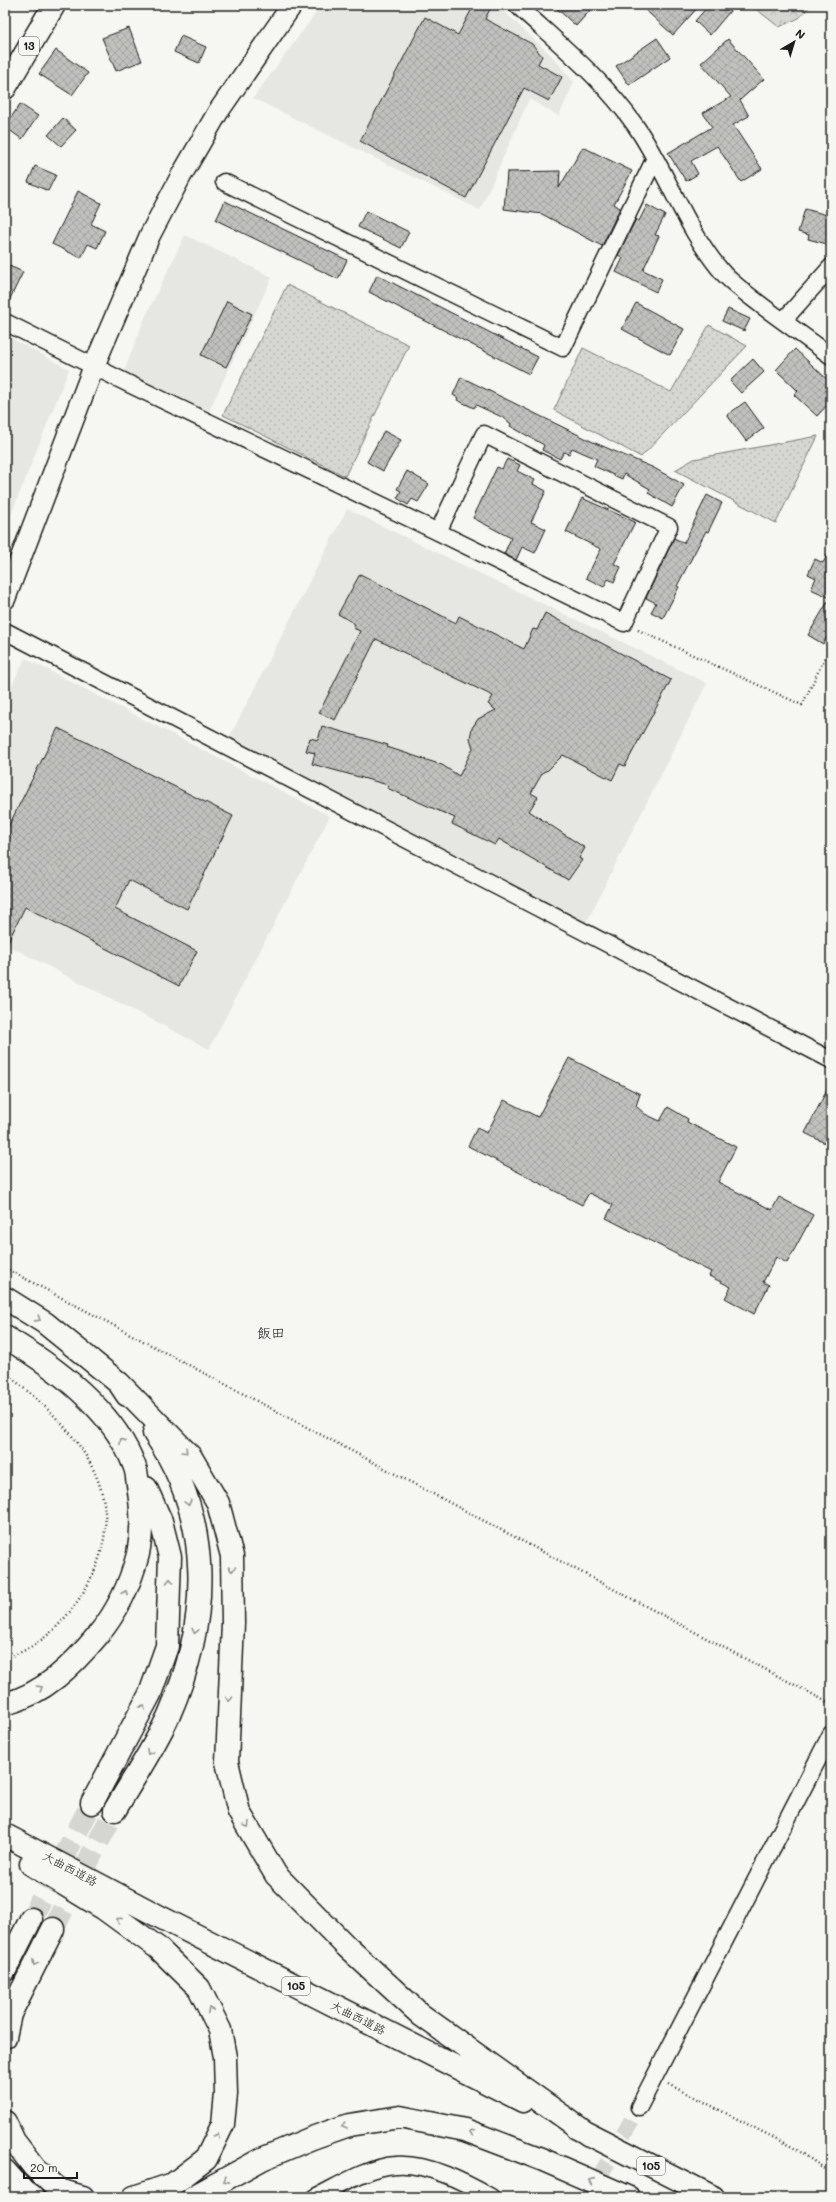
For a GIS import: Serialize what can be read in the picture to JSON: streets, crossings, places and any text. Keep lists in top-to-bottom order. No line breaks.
{"streets":{"main road":["13","大曲西道路","105"]},"districts":["飯田"],"scale_bar":"20 m","north":"top right"}
